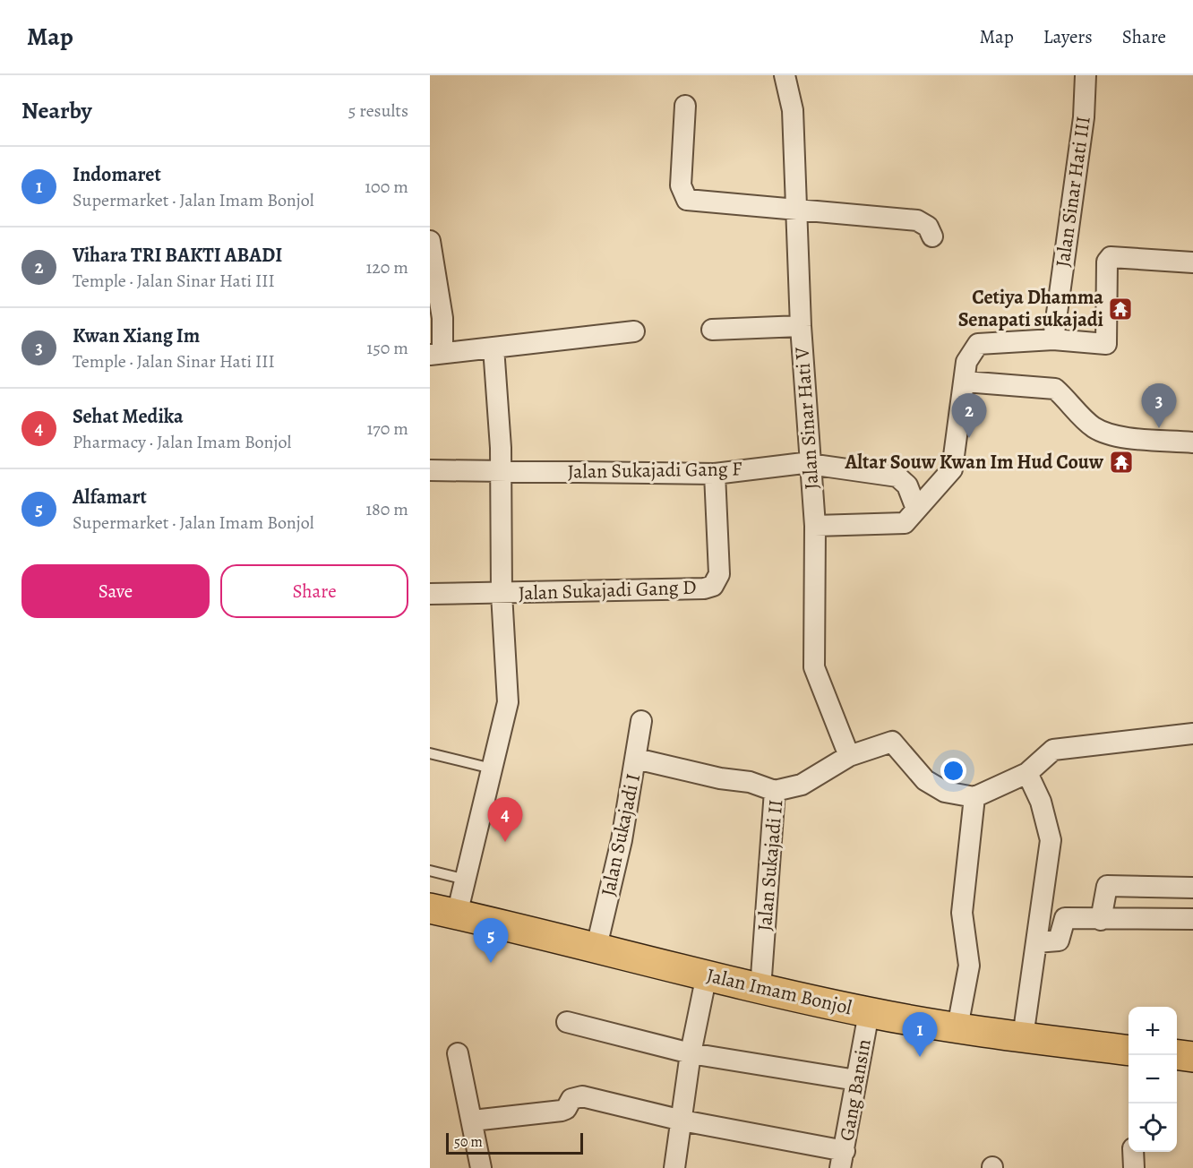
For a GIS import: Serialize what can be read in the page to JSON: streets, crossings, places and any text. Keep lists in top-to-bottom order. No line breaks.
{"streets":{"main road":["Jalan Imam Bonjol"],"street":["Jalan Sinar Hati III","Jalan Sinar Hati V","Jalan Sukajadi Gang F","Jalan Sukajadi Gang D","Jalan Sukajadi I","Jalan Sukajadi II","Gang Bansin"]},"crossings":[["Jalan Sinar Hati V","Jalan Sukajadi Gang F"],["Jalan Sinar Hati V","Jalan Sukajadi II"],["Jalan Sukajadi Gang F","Jalan Sukajadi Gang D"],["Jalan Sukajadi I","Jalan Imam Bonjol"],["Jalan Sukajadi II","Jalan Imam Bonjol"],["Jalan Imam Bonjol","Gang Bansin"]],"places":{"temple":["Cetiya Dhamma Senapati sukajadi","Altar Souw Kwan Im Hud Couw"]},"scale_bar":"50 m","page":{"header":"Map","nav":["Map","Layers","Share"],"heading":["Nearby","5 results"],"list":[{"mark":"1","name":"Indomaret","note":"Supermarket · Jalan Imam Bonjol","value":"100 m"},{"mark":"2","name":"Vihara TRI BAKTI ABADI","note":"Temple · Jalan Sinar Hati III","value":"120 m"},{"mark":"3","name":"Kwan Xiang Im","note":"Temple · Jalan Sinar Hati III","value":"150 m"},{"mark":"4","name":"Sehat Medika","note":"Pharmacy · Jalan Imam Bonjol","value":"170 m"},{"mark":"5","name":"Alfamart","note":"Supermarket · Jalan Imam Bonjol","value":"180 m"}],"pins":["3","2","4","5","1"],"buttons":["Save","Share"],"map_buttons":["+","−"],"scale":"50 m"}}
